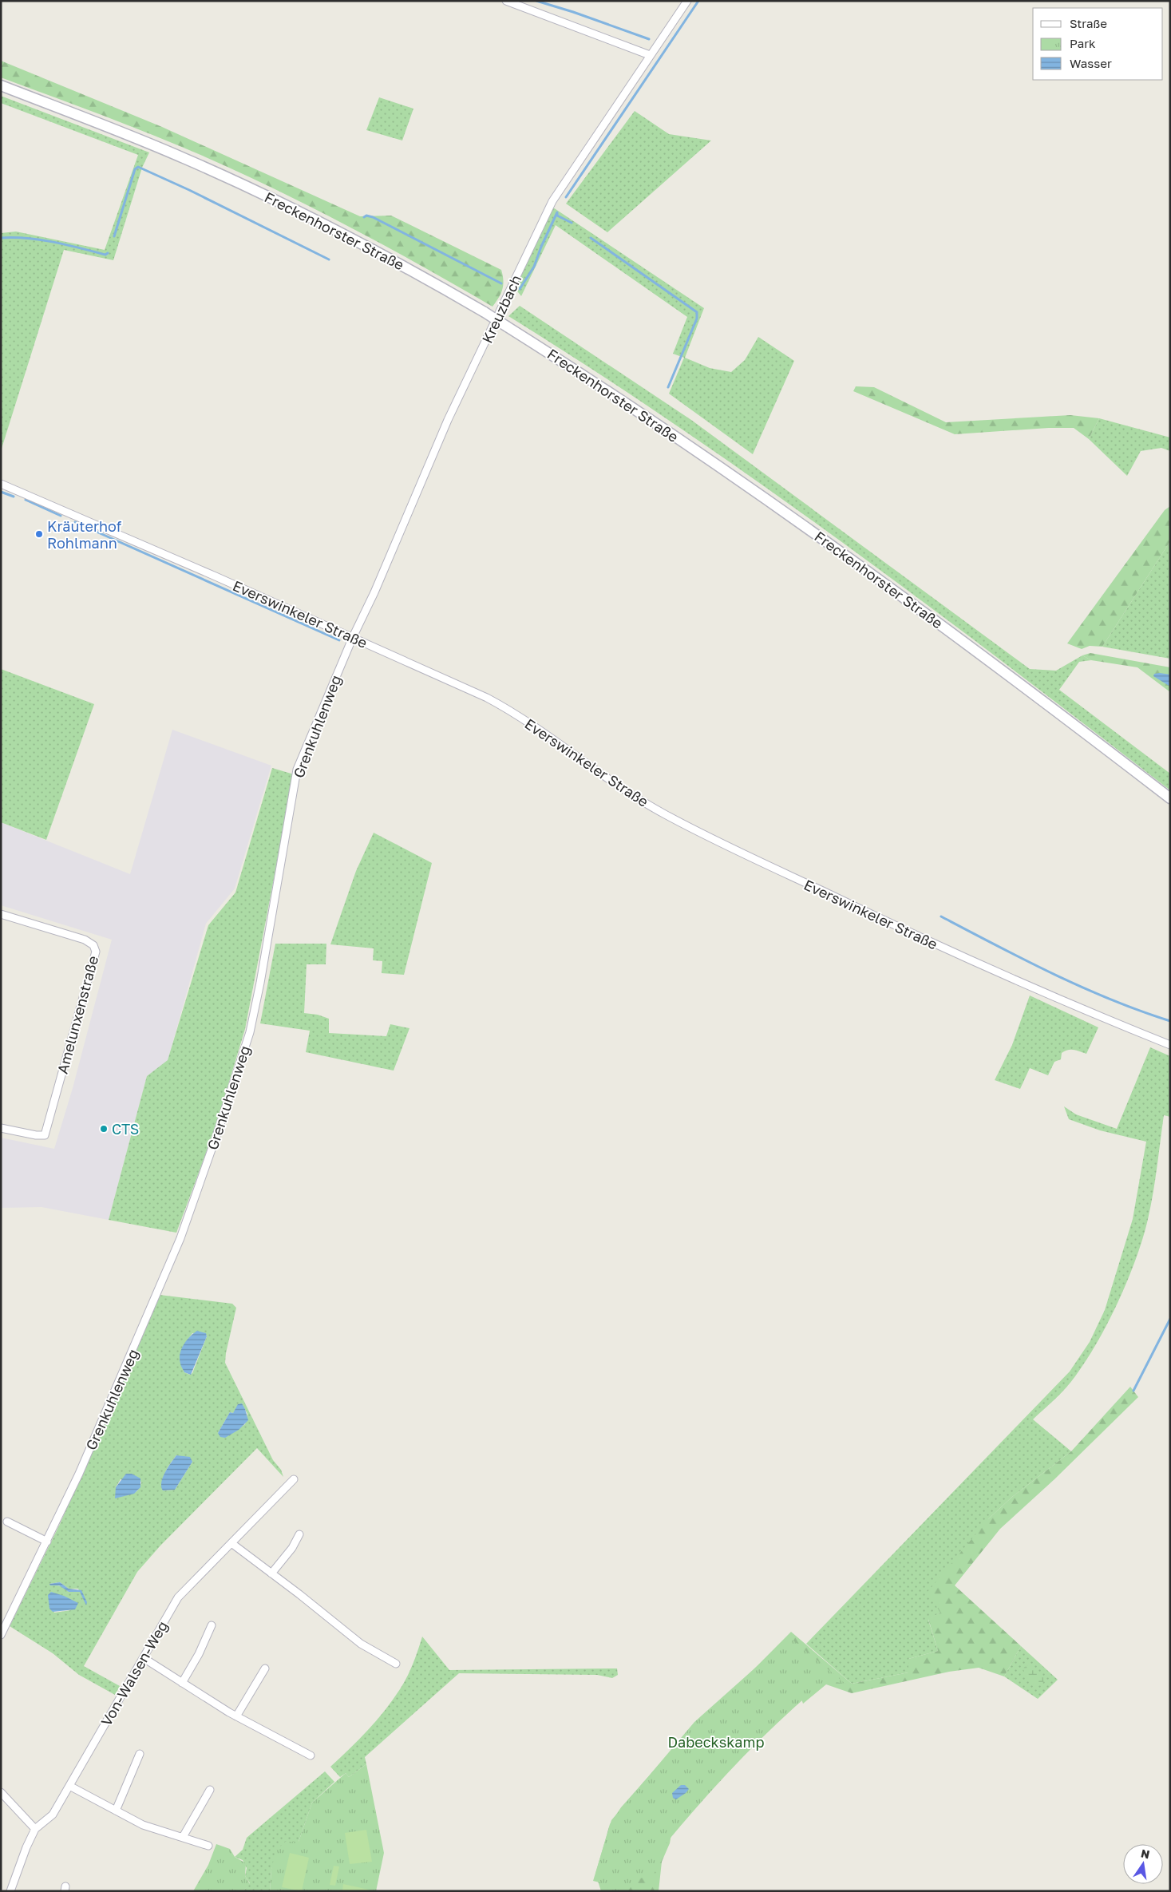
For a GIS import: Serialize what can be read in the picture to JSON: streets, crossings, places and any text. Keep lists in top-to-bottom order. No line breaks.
{"streets":{"main road":["Freckenhorster Straße"],"street":["Kreuzbach","Everswinkeler Straße","Grenkuhlenweg","Amelunxenstraße","Von-Walsen-Weg"]},"crossings":[["Kreuzbach","Everswinkeler Straße"],["Kreuzbach","Grenkuhlenweg"],["Everswinkeler Straße","Grenkuhlenweg"]],"parks":["Dabeckskamp"],"places":["Kräuterhof Rohlmann","CTS"],"legend":["Straße","Park","Wasser"],"north":"top"}
